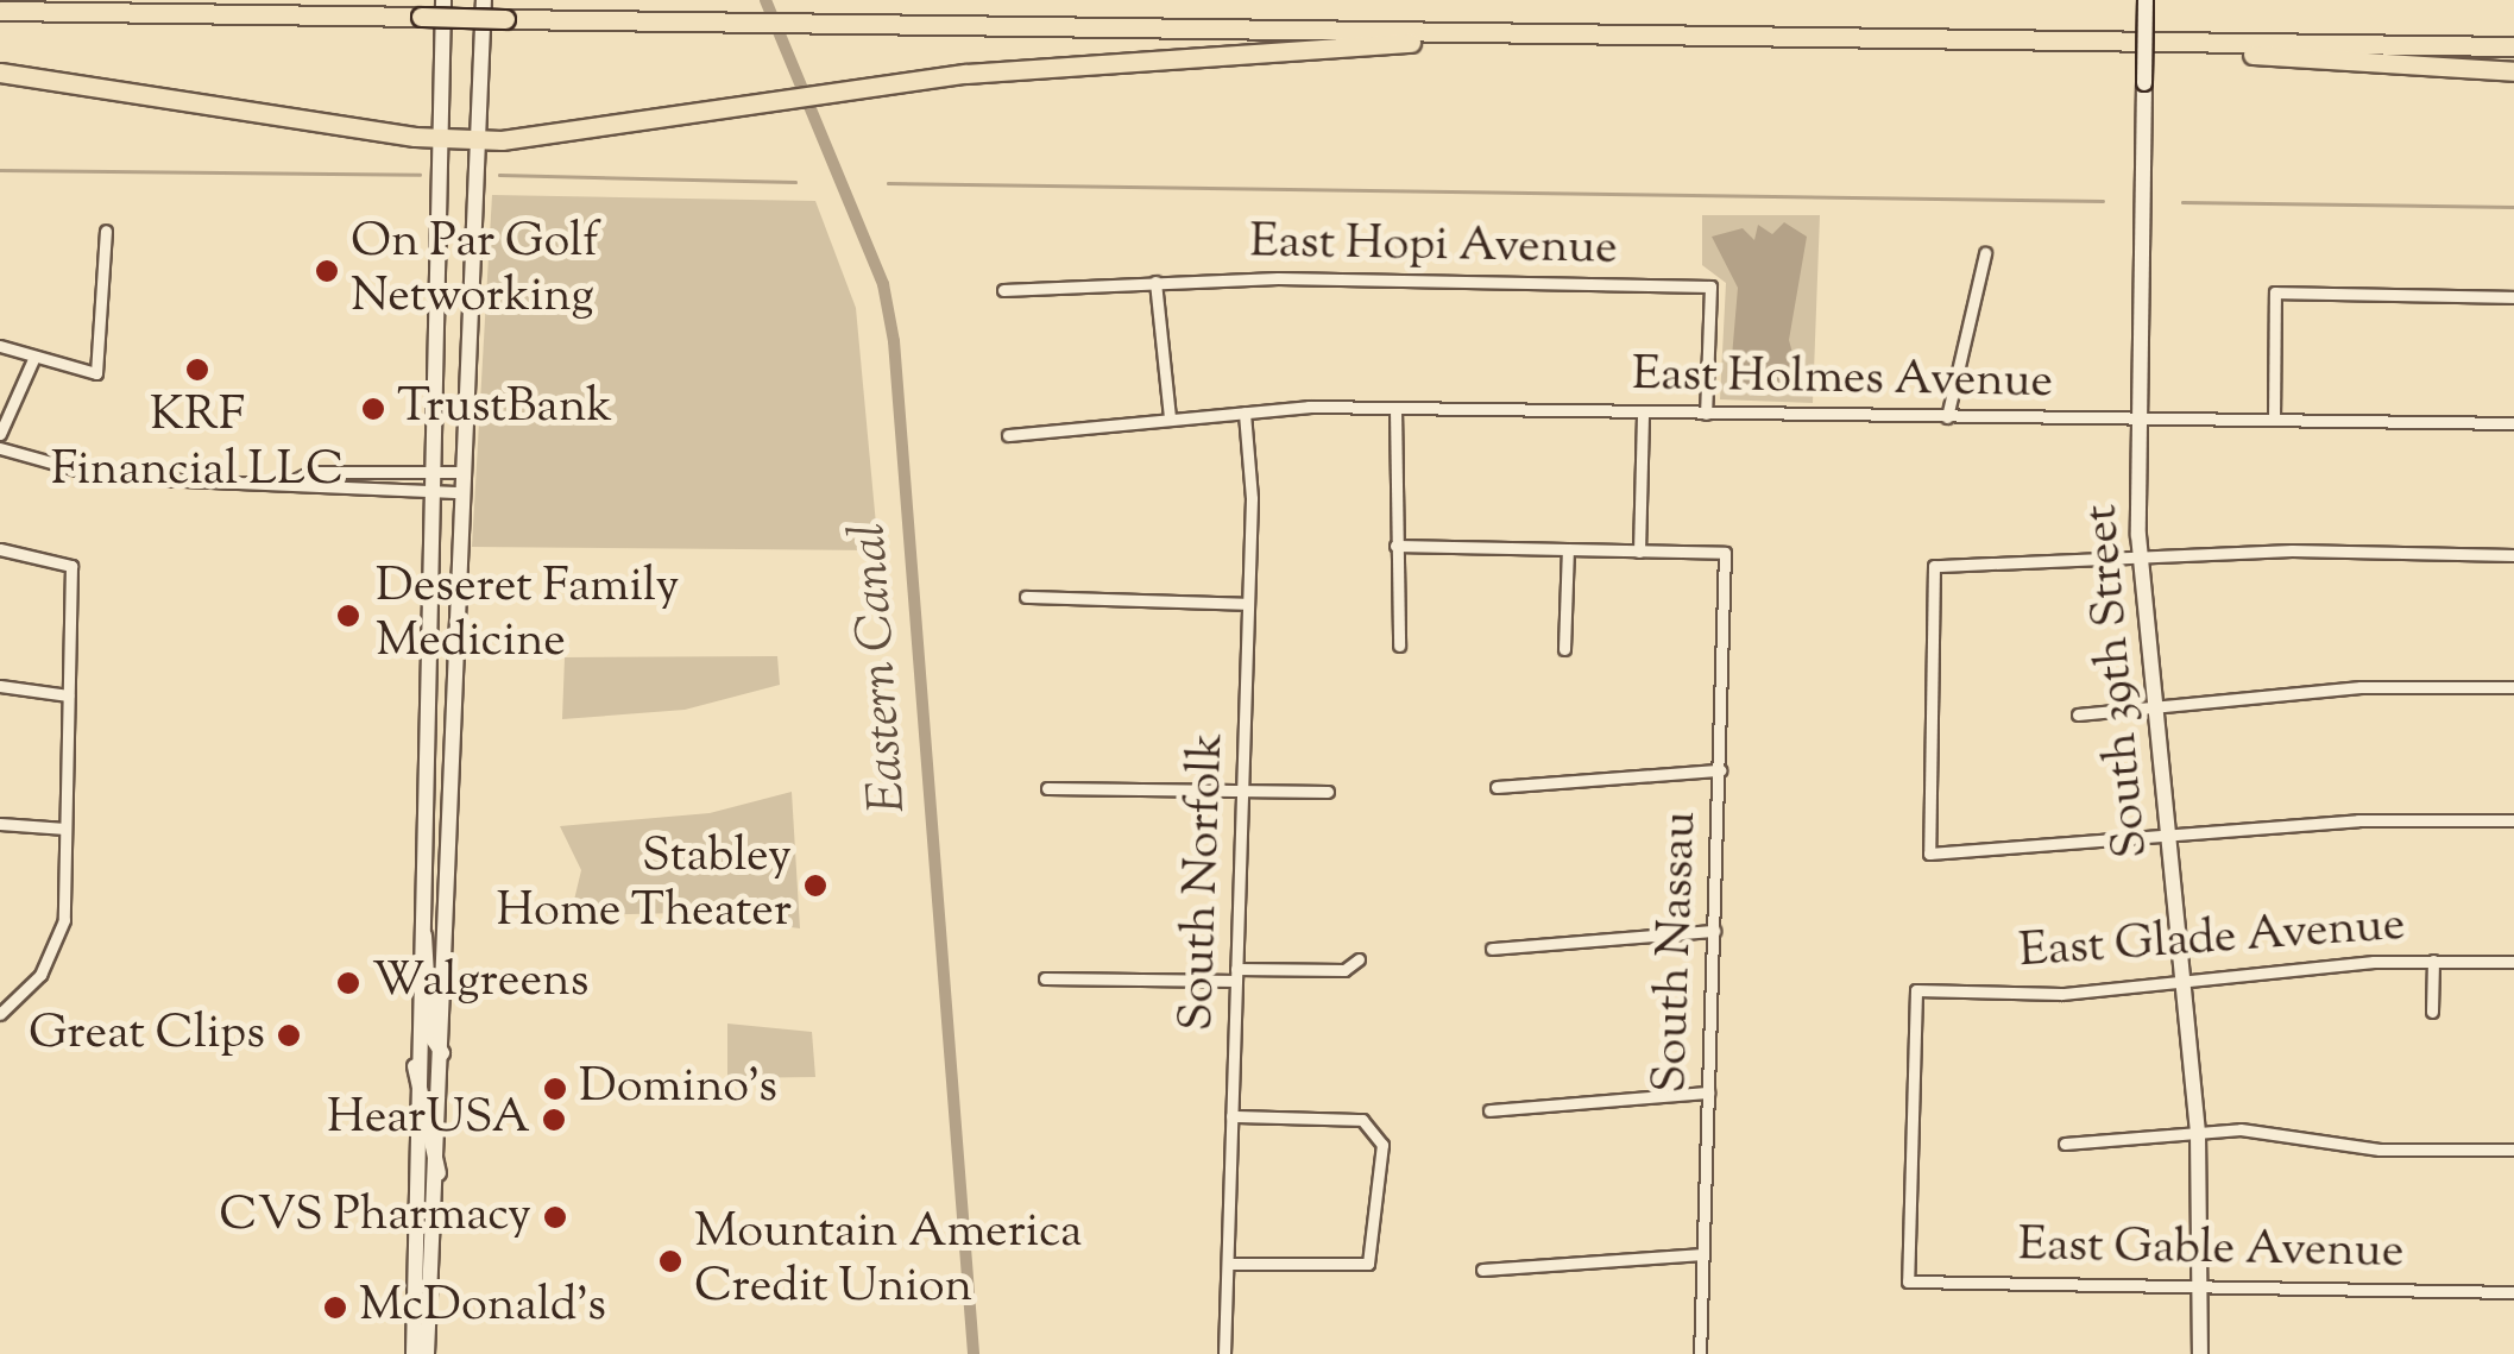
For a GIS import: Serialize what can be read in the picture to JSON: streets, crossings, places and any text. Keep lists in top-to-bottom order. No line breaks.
{"streets":{"main road":["South 39th Street"],"street":["East Hopi Avenue","East Holmes Avenue","South Norfolk","East Glade Avenue","South Nassau","East Gable Avenue"]},"crossings":[["East Hopi Avenue","East Holmes Avenue"],["East Holmes Avenue","South 39th Street"],["East Holmes Avenue","South Norfolk"],["South 39th Street","East Glade Avenue"],["South 39th Street","East Gable Avenue"],["East Glade Avenue","East Gable Avenue"]],"water":["Eastern Canal"],"places":["On Par Golf Networking","KRF Financial LLC","TrustBank","Deseret Family Medicine","Stabley Home Theater","Walgreens","Great Clips","Domino's","HearUSA","CVS Pharmacy","Mountain America Credit Union","McDonald's"]}
